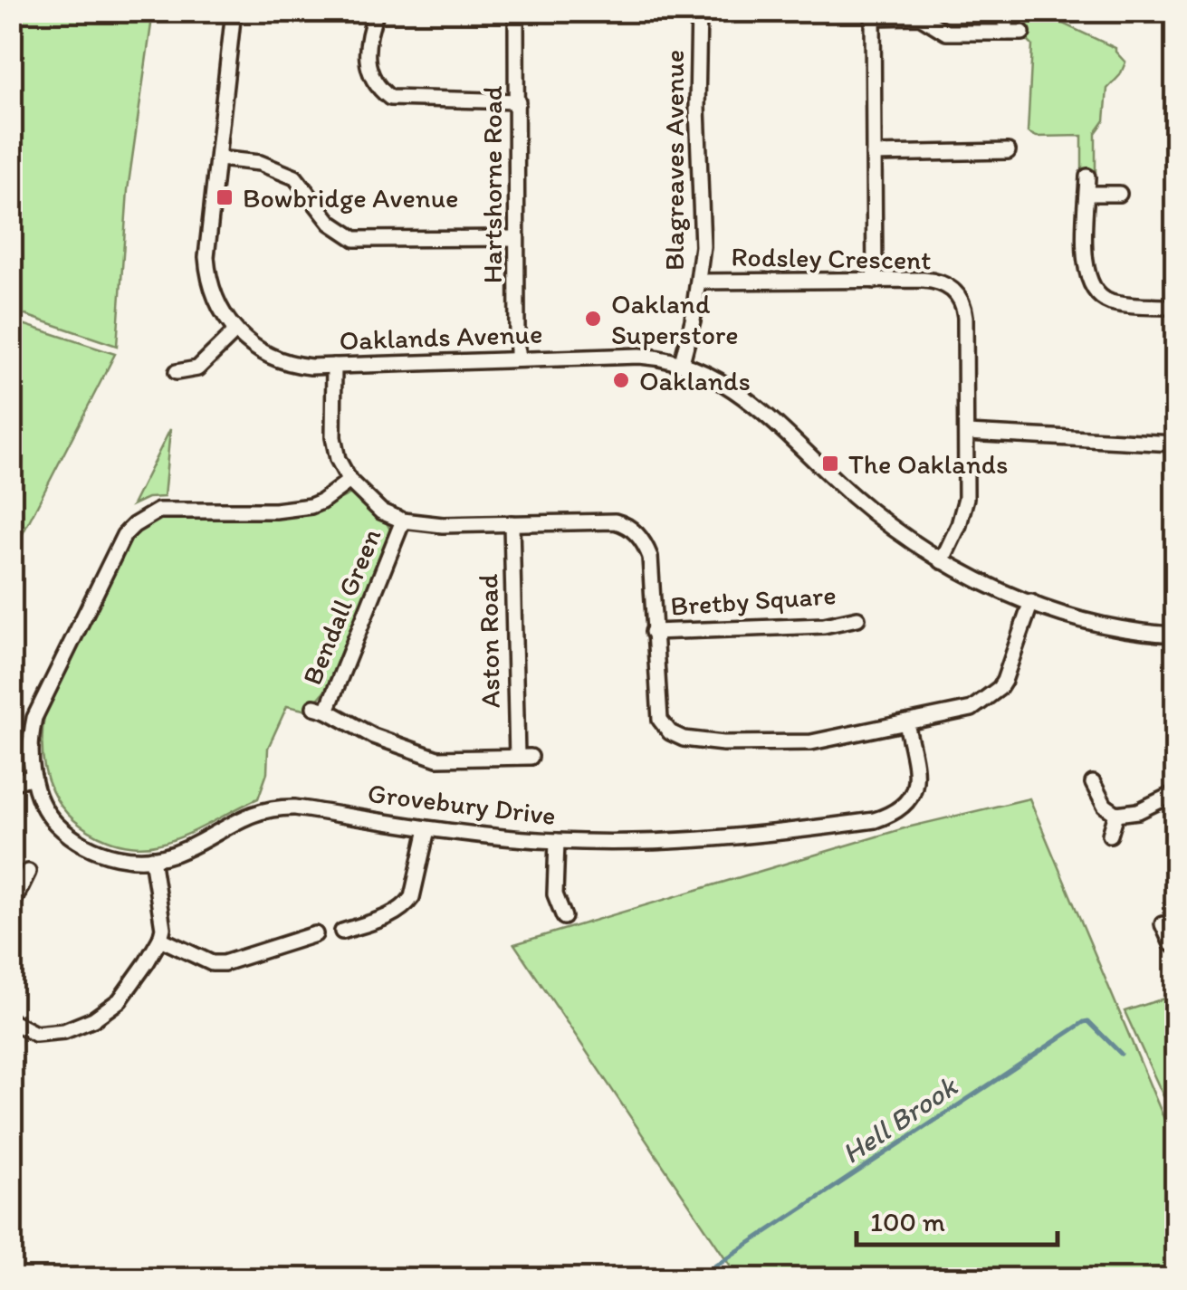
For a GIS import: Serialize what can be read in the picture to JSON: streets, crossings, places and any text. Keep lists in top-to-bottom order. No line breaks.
{"streets":{"street":["Blagreaves Avenue","Hartshorne Road","Rodsley Crescent","Oaklands Avenue","Bretby Square","Bendall Green","Aston Road","Grovebury Drive"]},"crossings":[["Blagreaves Avenue","Rodsley Crescent"],["Blagreaves Avenue","Oaklands Avenue"],["Hartshorne Road","Oaklands Avenue"],["Rodsley Crescent","Oaklands Avenue"],["Bendall Green","Aston Road"]],"water":["Hell Brook"],"places":{"transit":["Bowbridge Avenue","The Oaklands"],"other":["Oakland Superstore","Oaklands"]},"scale_bar":"100 m"}
